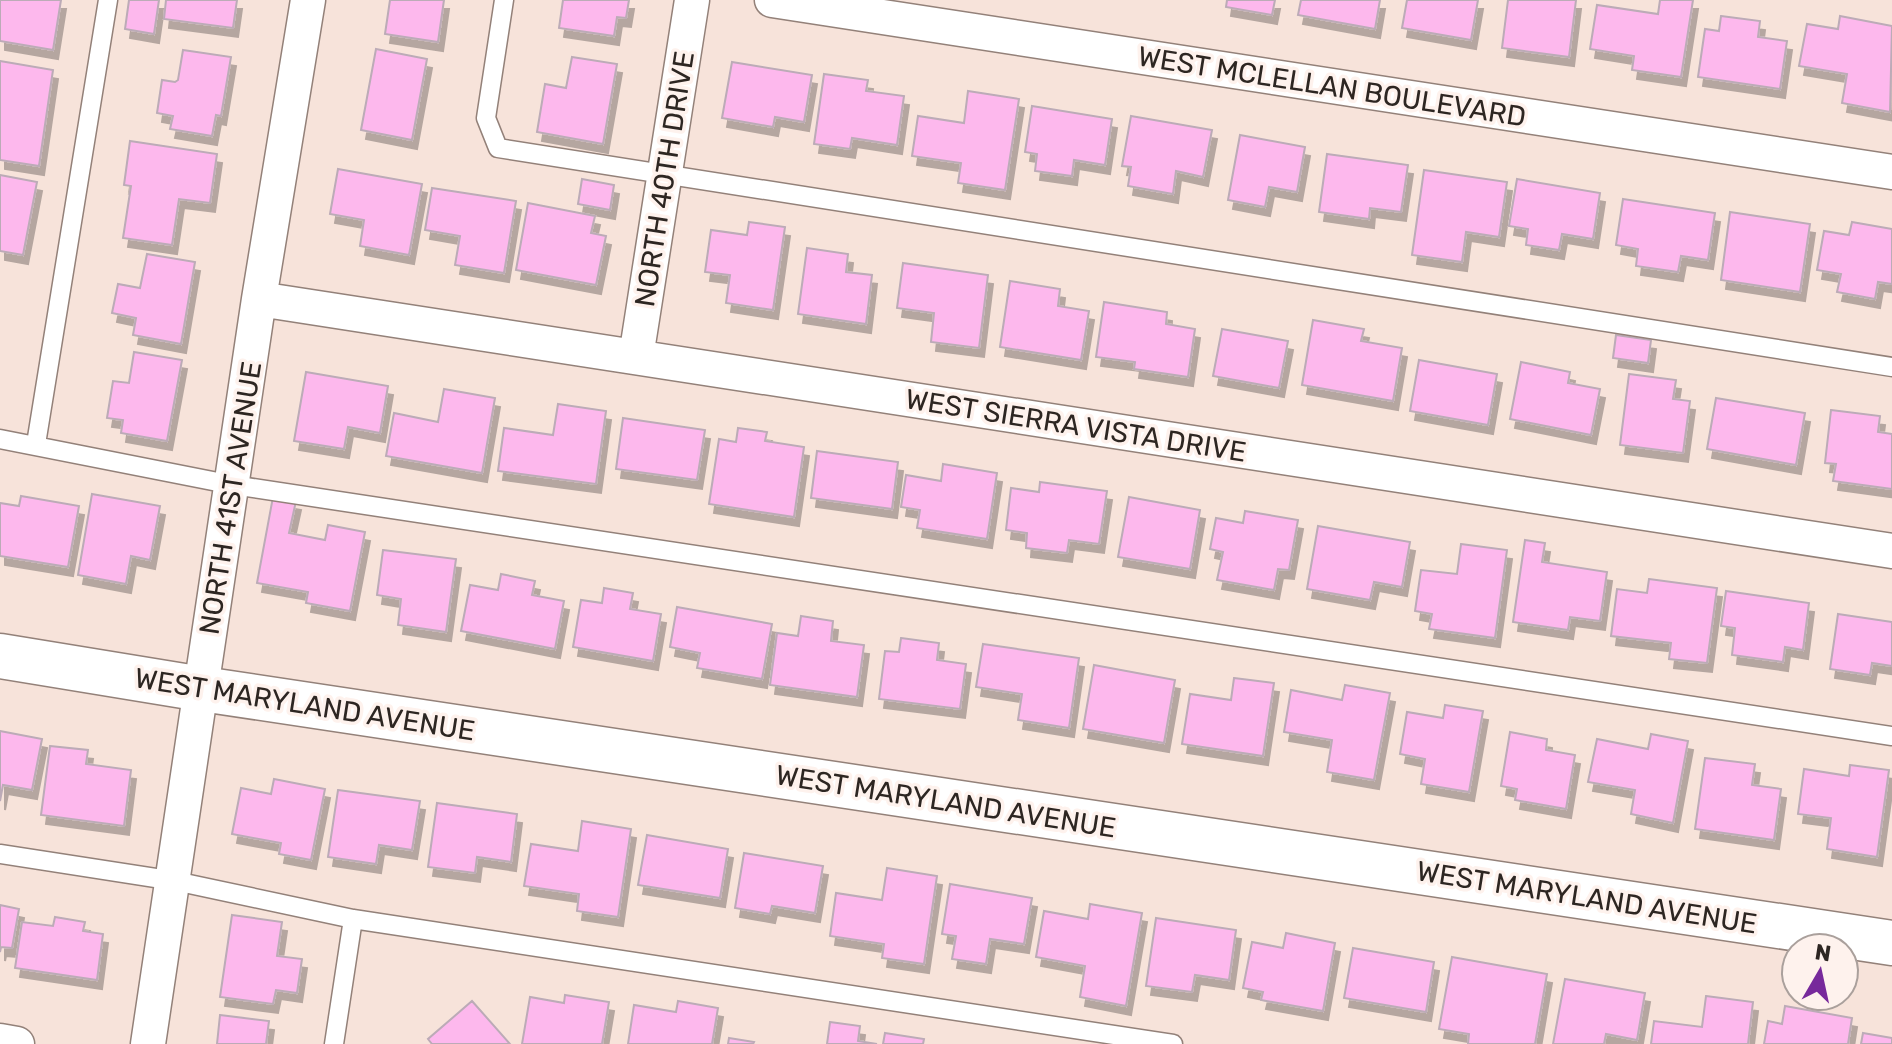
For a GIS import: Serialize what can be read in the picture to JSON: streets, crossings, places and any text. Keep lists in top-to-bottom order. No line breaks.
{"streets":{"street":["WEST MCLELLAN BOULEVARD","NORTH 40TH DRIVE","WEST SIERRA VISTA DRIVE","NORTH 41ST AVENUE","WEST MARYLAND AVENUE"]},"crossings":[["NORTH 40TH DRIVE","WEST SIERRA VISTA DRIVE"],["WEST SIERRA VISTA DRIVE","NORTH 41ST AVENUE"],["NORTH 41ST AVENUE","WEST MARYLAND AVENUE"]],"north":"top"}
